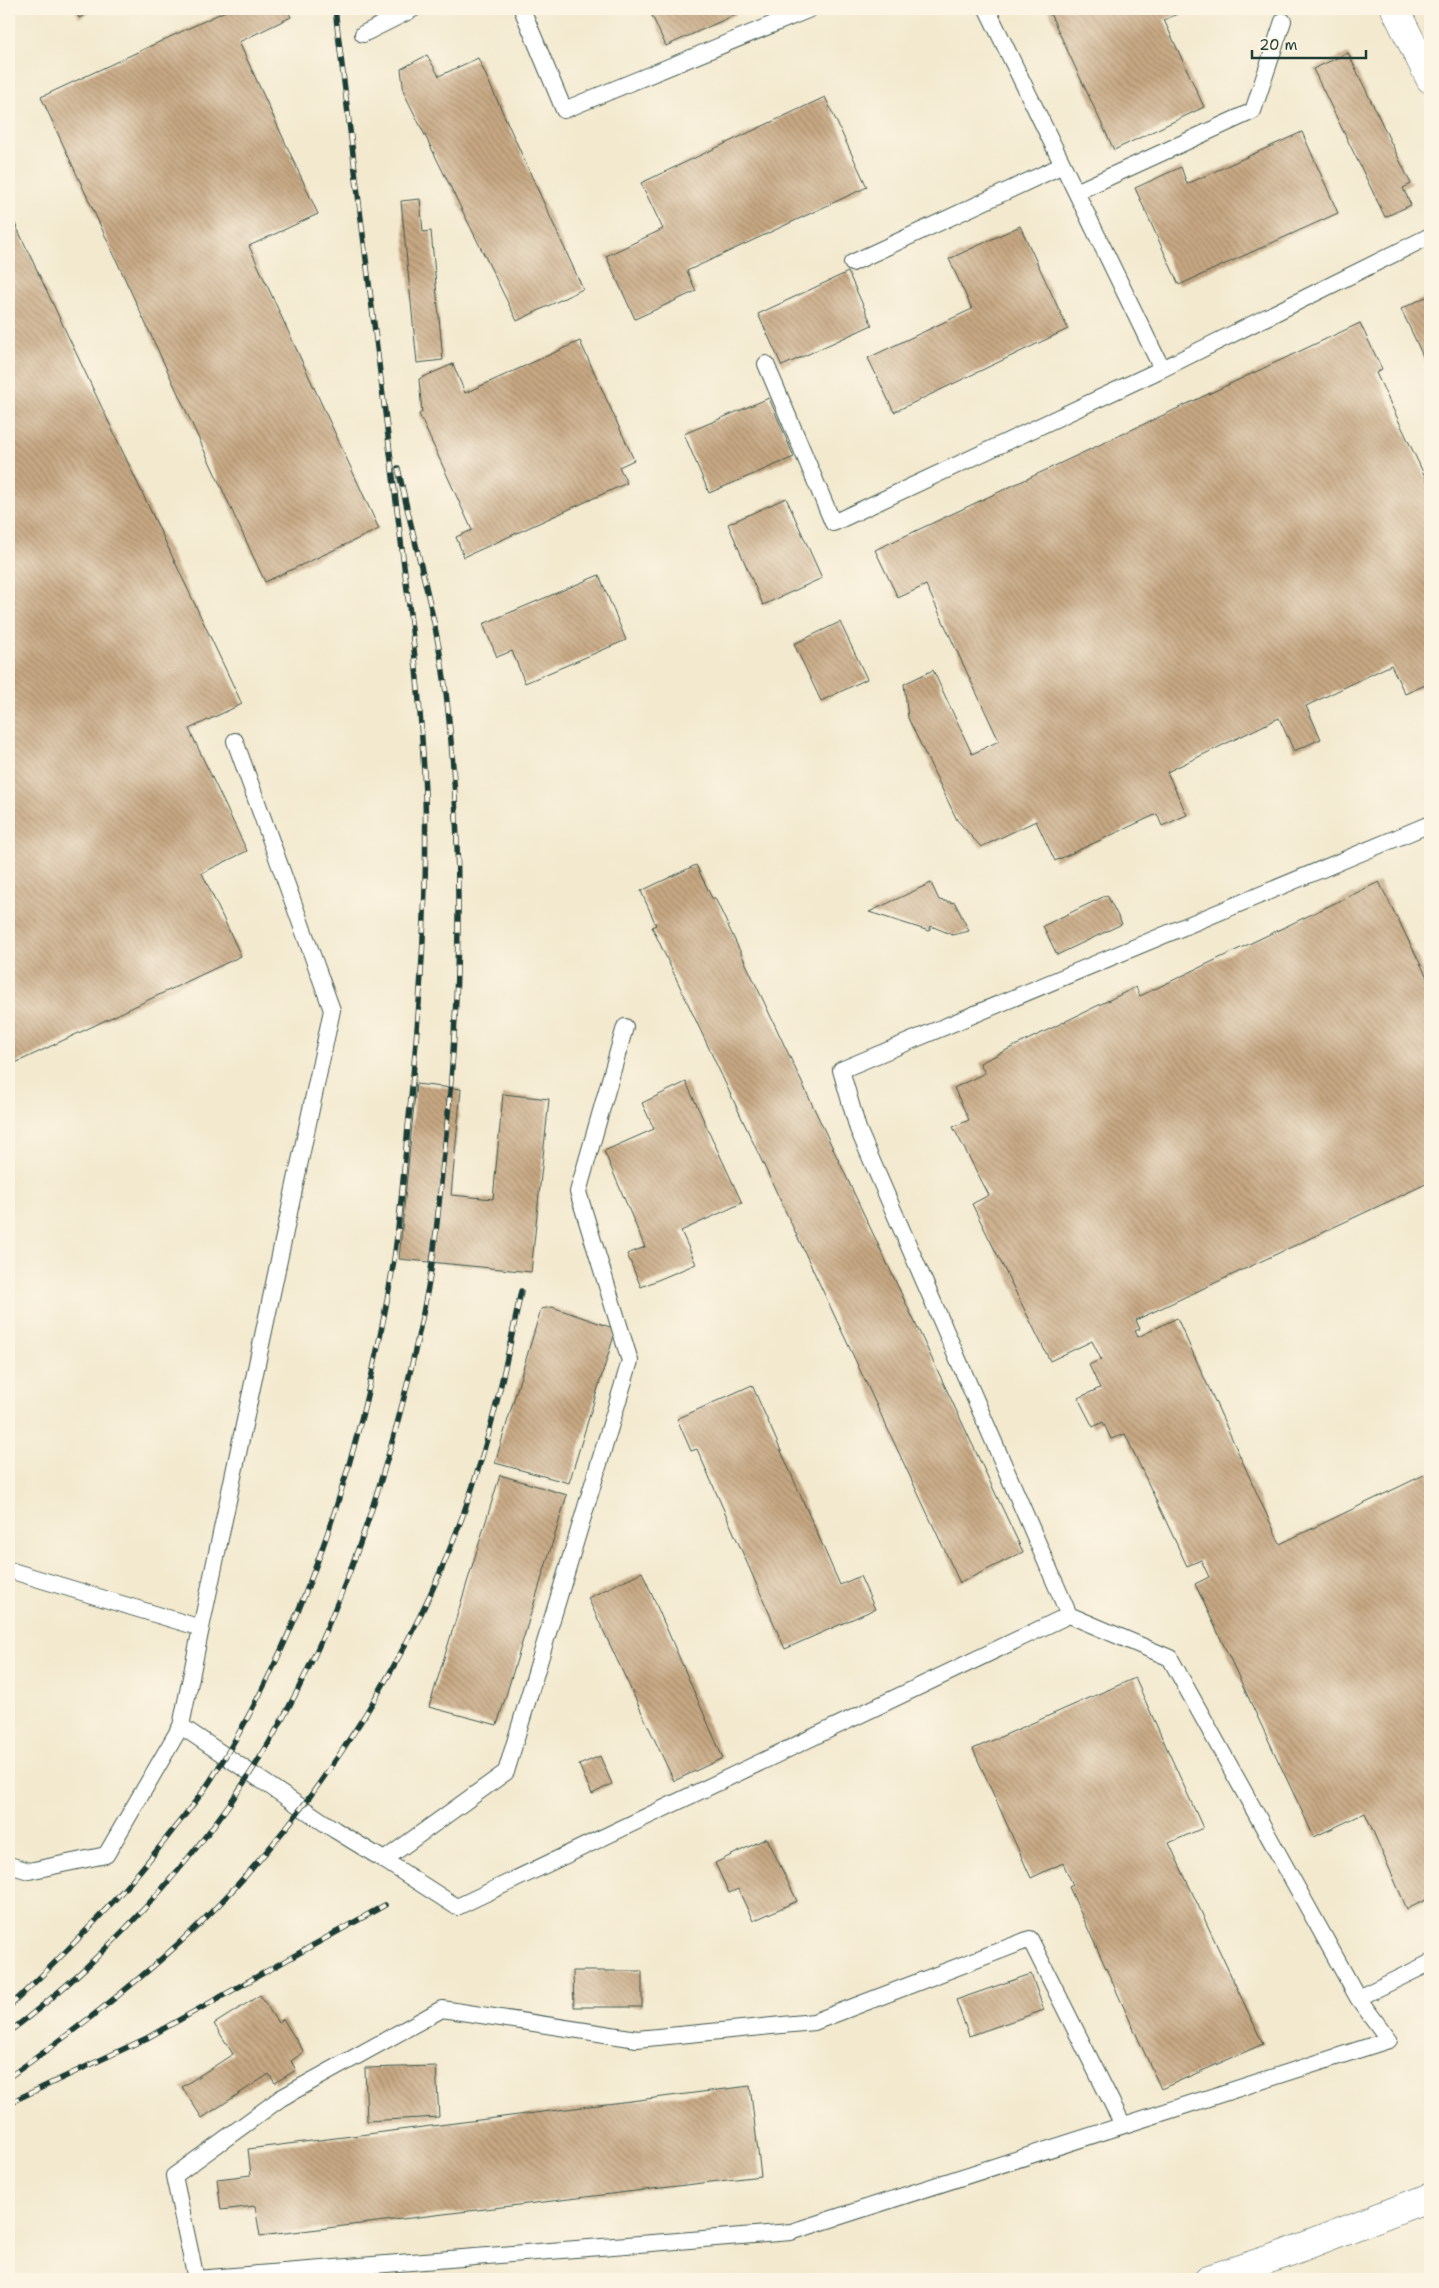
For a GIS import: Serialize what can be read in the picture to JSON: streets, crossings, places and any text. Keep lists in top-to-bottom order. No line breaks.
{"scale_bar":"20 m"}
